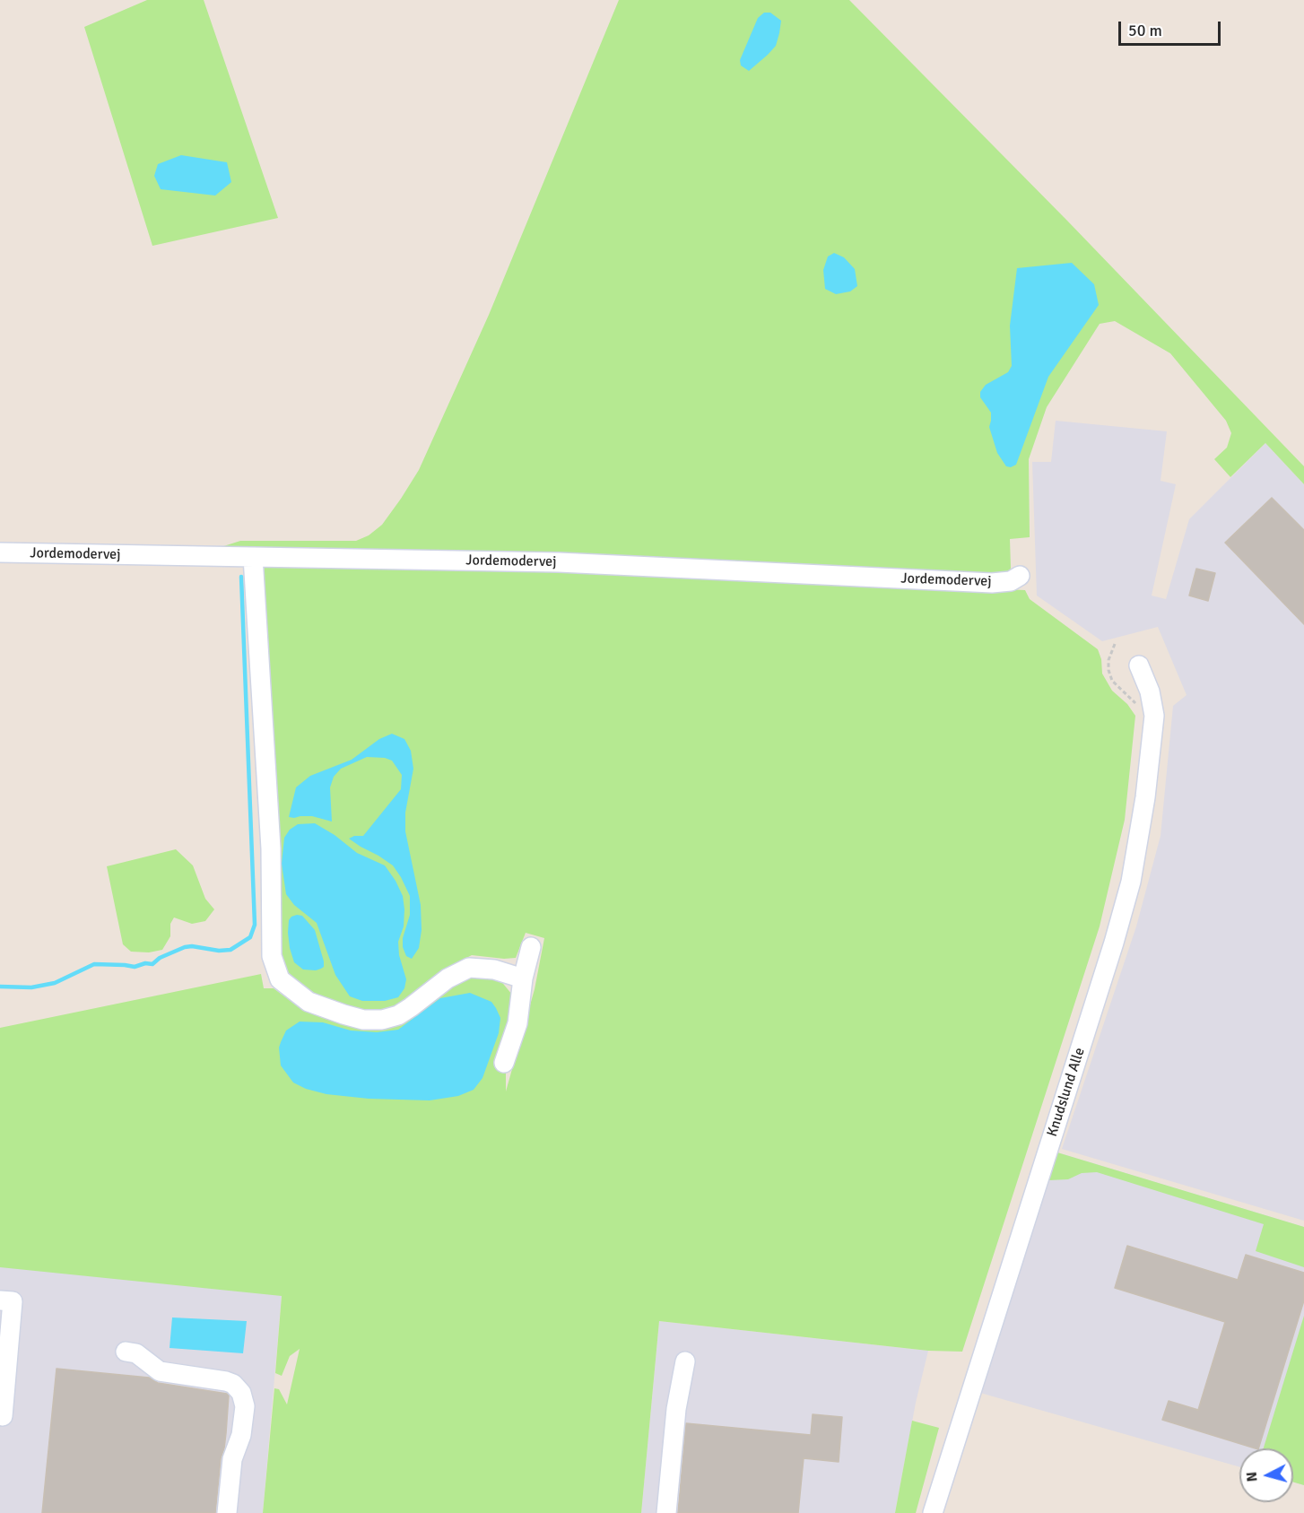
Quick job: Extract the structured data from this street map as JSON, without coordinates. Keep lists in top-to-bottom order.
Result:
{
  "streets": {
    "street": ["Jordemodervej", "Knudslund Alle"]
  },
  "scale_bar": "50 m",
  "north": "left"
}
